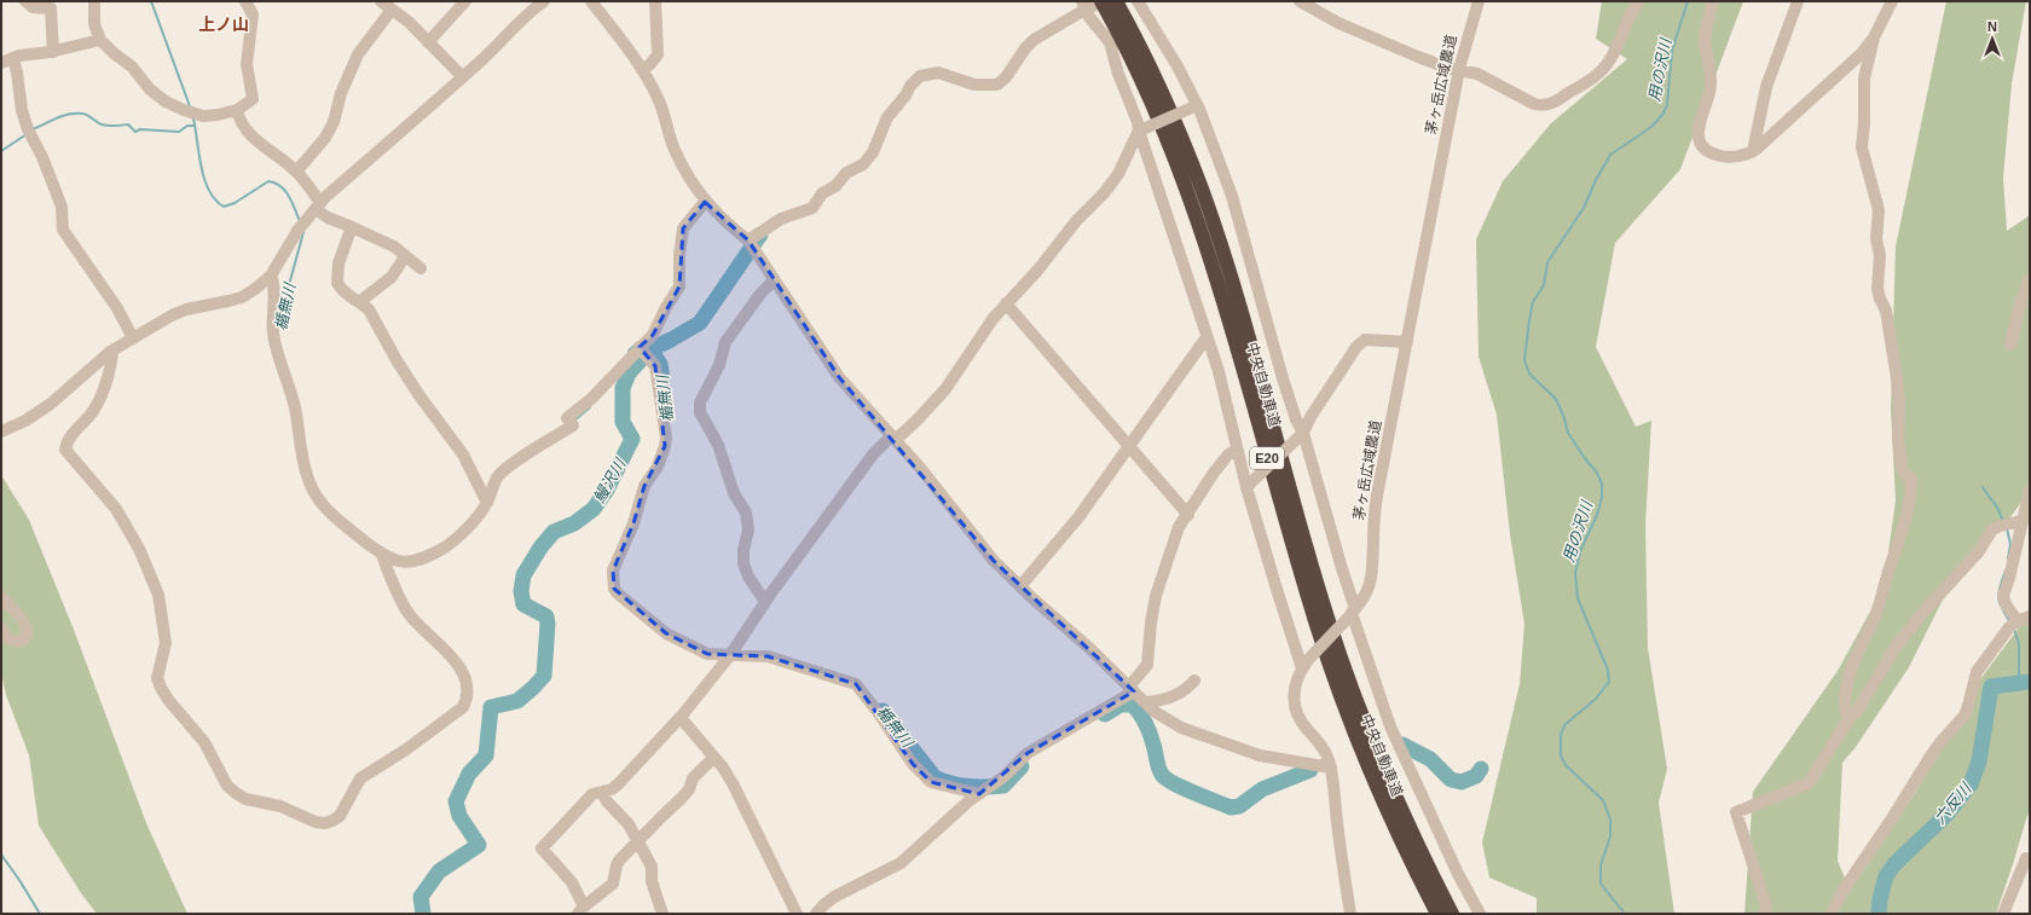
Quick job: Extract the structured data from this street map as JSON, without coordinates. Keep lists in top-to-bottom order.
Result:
{
  "streets": {
    "highway": ["中央自動車道", "E20"],
    "street": ["茅ヶ岳広域農道"]
  },
  "districts": ["上ノ山"],
  "water": [
    "用の沢川",
    "楯無川",
    "鰻沢川",
    "六反川"
  ],
  "north": "top"
}
